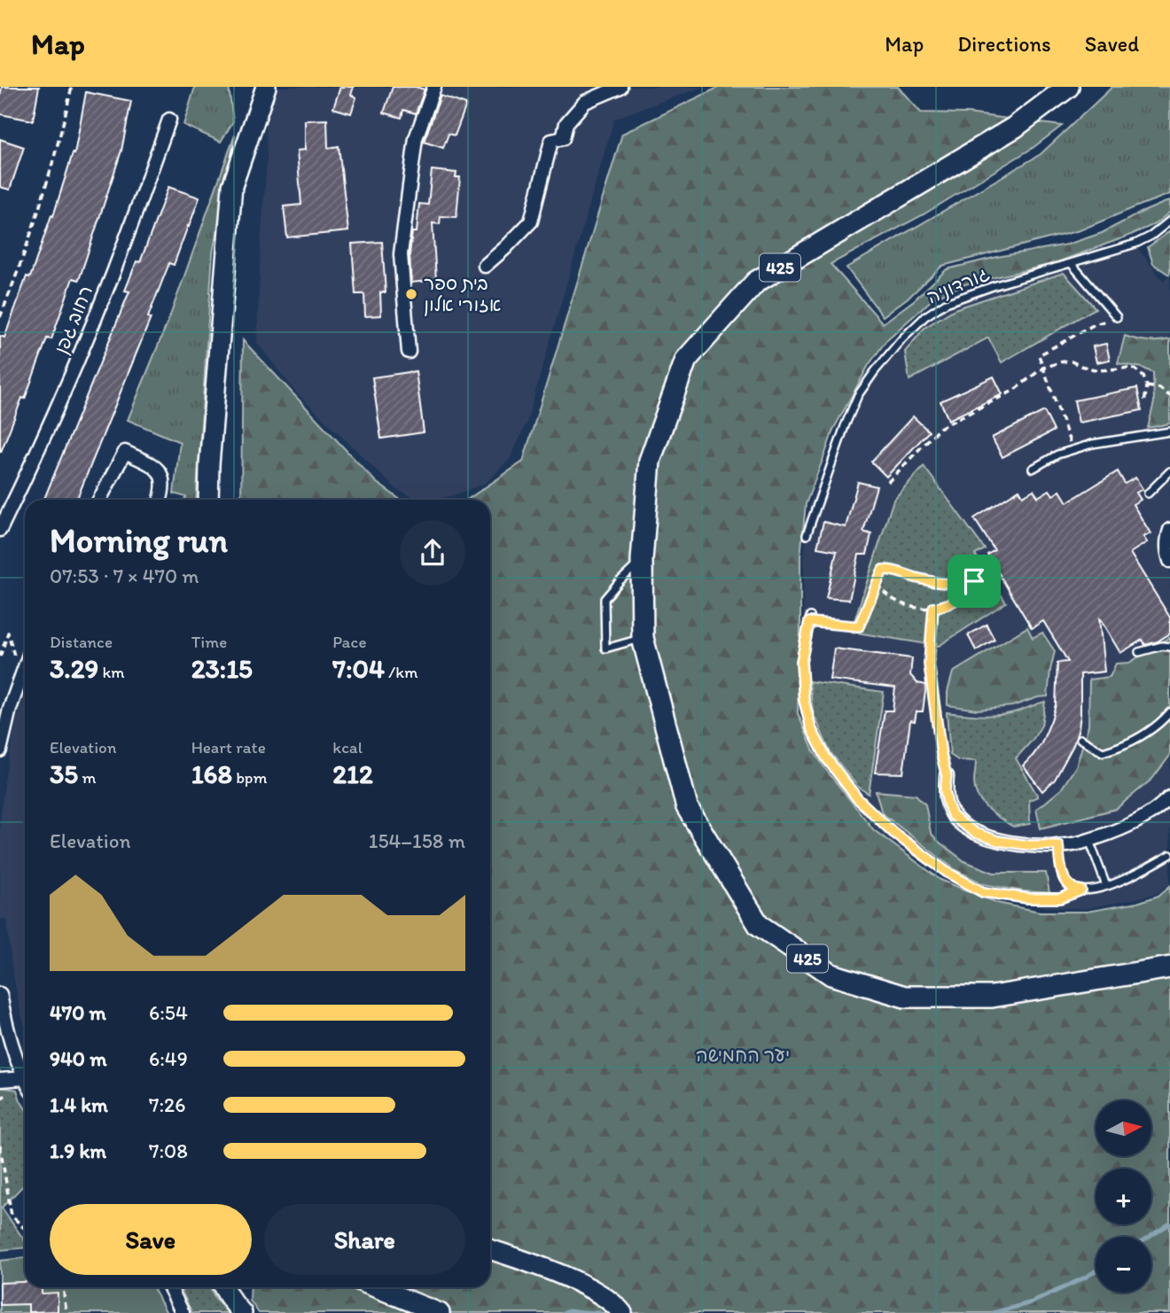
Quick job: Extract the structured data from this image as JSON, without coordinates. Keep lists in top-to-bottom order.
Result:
{
  "streets": {
    "main road": ["425"],
    "street": ["רחוב גפן"],
    "lane": ["גורדוניה"]
  },
  "parks": ["יער החמישה"],
  "places": ["בית ספר אזורי אלון"],
  "north": "right",
  "page": {
    "header": "Map",
    "nav": ["Map", "Directions", "Saved"],
    "heading": ["Morning run", "07:53 · 7 × 470 m"],
    "stats": [
      ["Distance", "3.29 km"],
      ["Time", "23:15"],
      ["Pace", "7:04 /km"],
      ["Elevation", "35 m"],
      ["Heart rate", "168 bpm"],
      ["kcal", "212"]
    ],
    "chart": ["Elevation", "154–158 m"],
    "list": [
      {
        "name": "470 m",
        "note": "6:54"
      },
      {
        "name": "940 m",
        "note": "6:49"
      },
      {
        "name": "1.4 km",
        "note": "7:26"
      },
      {
        "name": "1.9 km",
        "note": "7:08"
      }
    ],
    "map_buttons": ["+", "−"],
    "buttons": ["Save", "Share"]
  }
}
